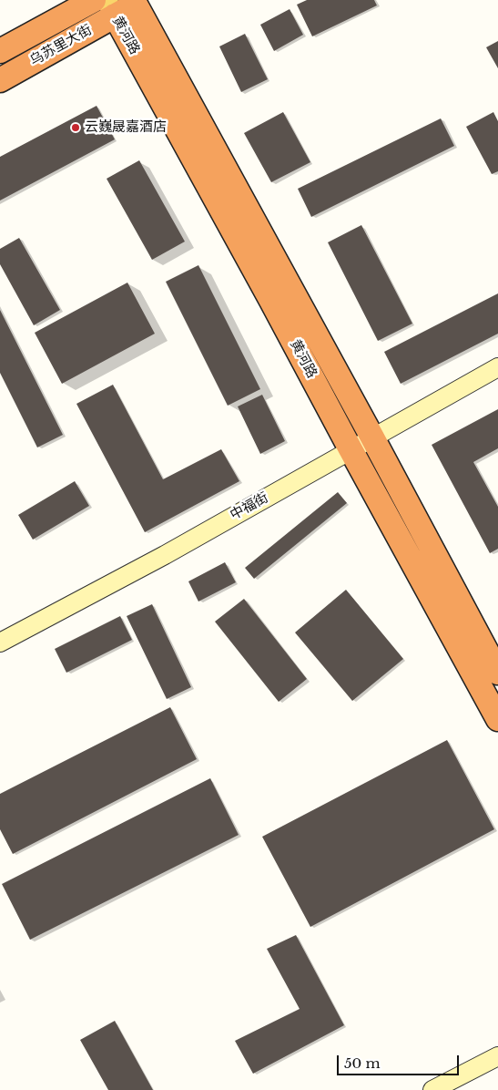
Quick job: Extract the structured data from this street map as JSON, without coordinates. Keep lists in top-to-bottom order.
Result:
{
  "streets": {
    "highway": ["黄河路", "乌苏里大街"],
    "street": ["中福街"]
  },
  "crossings": [
    ["黄河路", "乌苏里大街"],
    ["黄河路", "中福街"]
  ],
  "places": ["云巍晟嘉酒店"],
  "scale_bar": "50 m"
}
